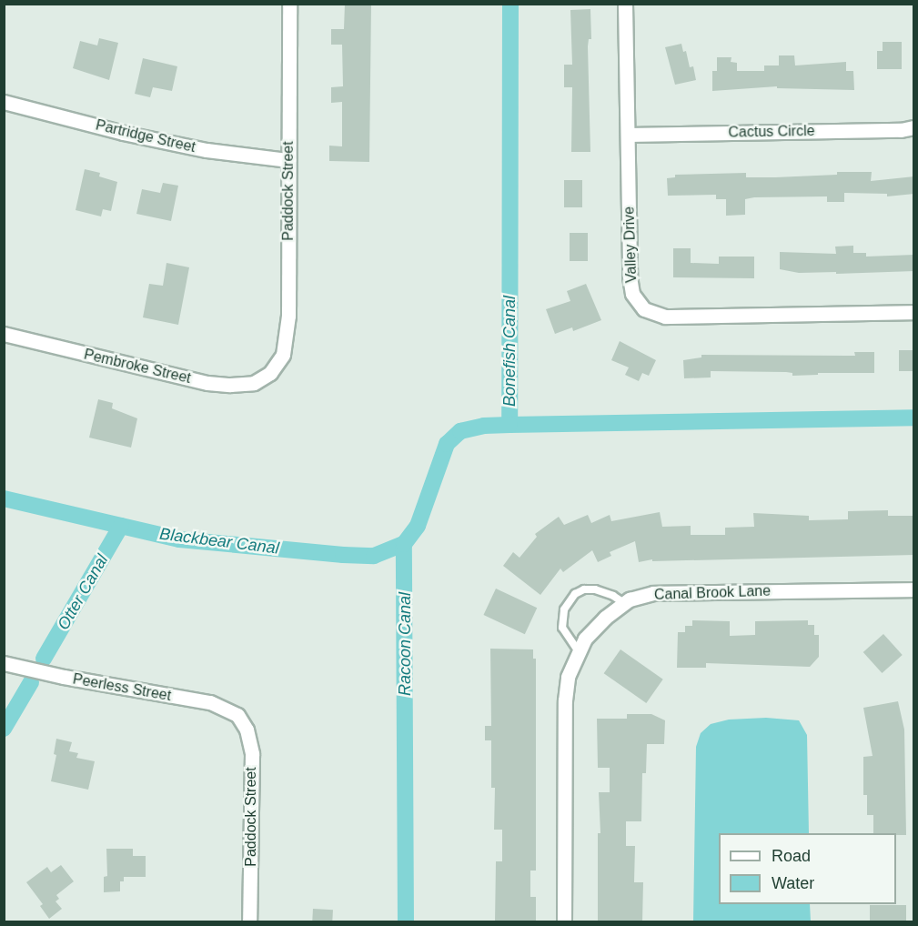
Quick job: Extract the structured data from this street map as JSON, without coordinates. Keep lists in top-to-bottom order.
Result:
{
  "streets": {
    "street": [
      "Cactus Circle",
      "Partridge Street",
      "Paddock Street",
      "Valley Drive",
      "Pembroke Street",
      "Canal Brook Lane",
      "Peerless Street"
    ]
  },
  "crossings": [
    ["Cactus Circle", "Valley Drive"],
    ["Partridge Street", "Paddock Street"],
    ["Paddock Street", "Pembroke Street"],
    ["Paddock Street", "Peerless Street"]
  ],
  "water": [
    "Bonefish Canal",
    "Blackbear Canal",
    "Otter Canal",
    "Racoon Canal"
  ],
  "legend": ["Road", "Water"]
}
